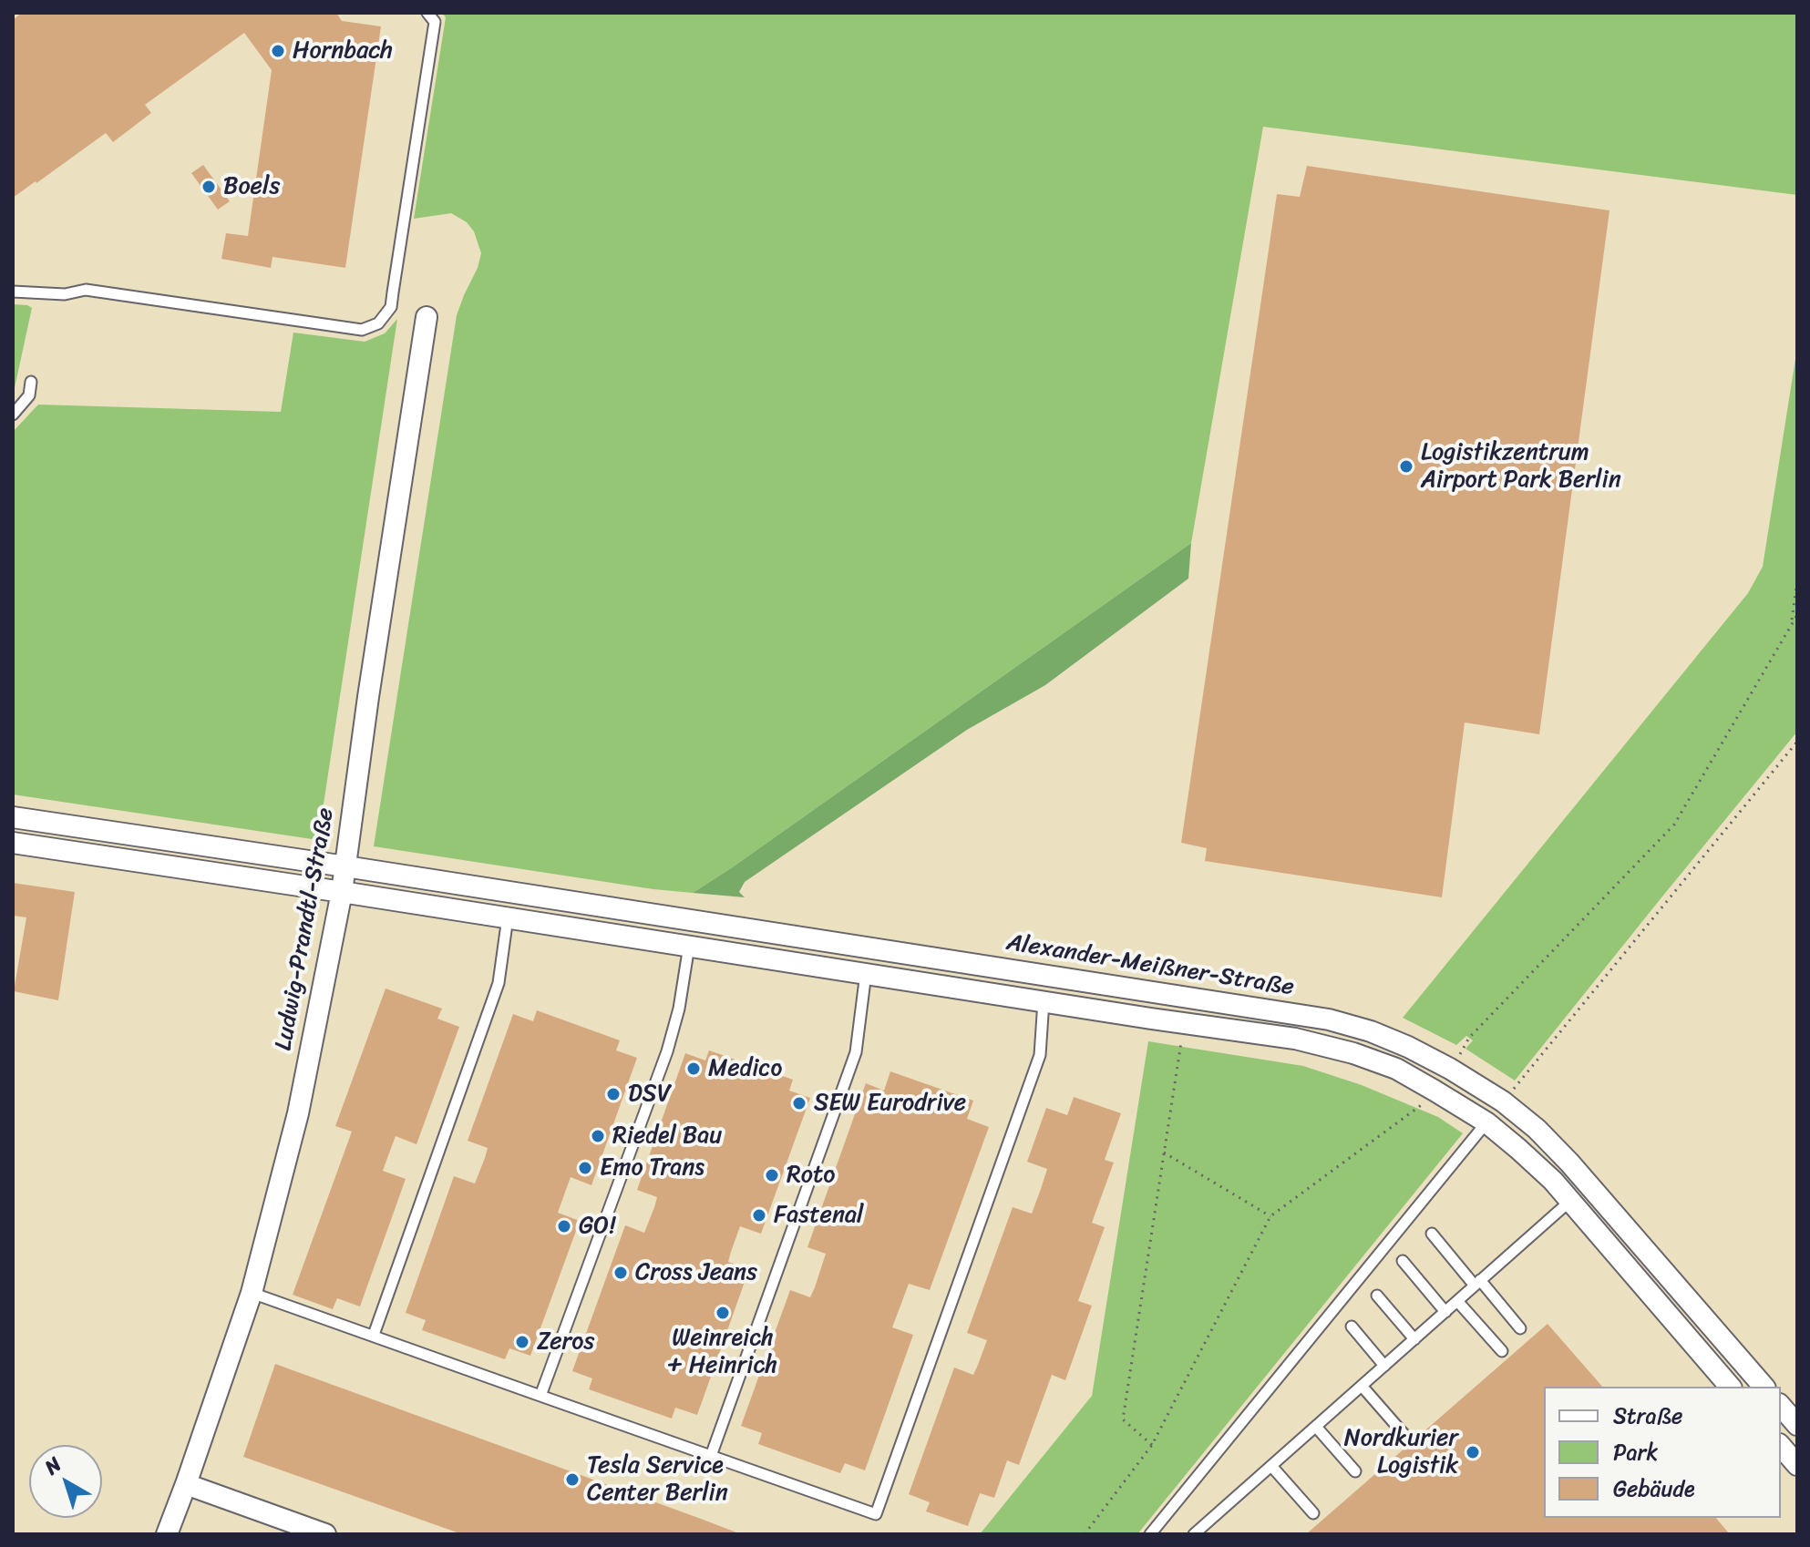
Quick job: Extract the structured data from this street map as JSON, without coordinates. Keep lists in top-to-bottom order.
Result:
{
  "streets": {
    "street": ["Ludwig-Prandtl-Straße", "Alexander-Meißner-Straße"]
  },
  "crossings": [
    ["Ludwig-Prandtl-Straße", "Alexander-Meißner-Straße"]
  ],
  "places": [
    "Hornbach",
    "Boels",
    "Logistikzentrum Airport Park Berlin",
    "Medico",
    "DSV",
    "SEW Eurodrive",
    "Riedel Bau",
    "Emo Trans",
    "Roto",
    "Fastenal",
    "GO!",
    "Cross Jeans",
    "Weinreich + Heinrich",
    "Zeros",
    "Nordkurier Logistik",
    "Tesla Service Center Berlin"
  ],
  "legend": ["Straße", "Park", "Gebäude"],
  "north": "top left"
}
